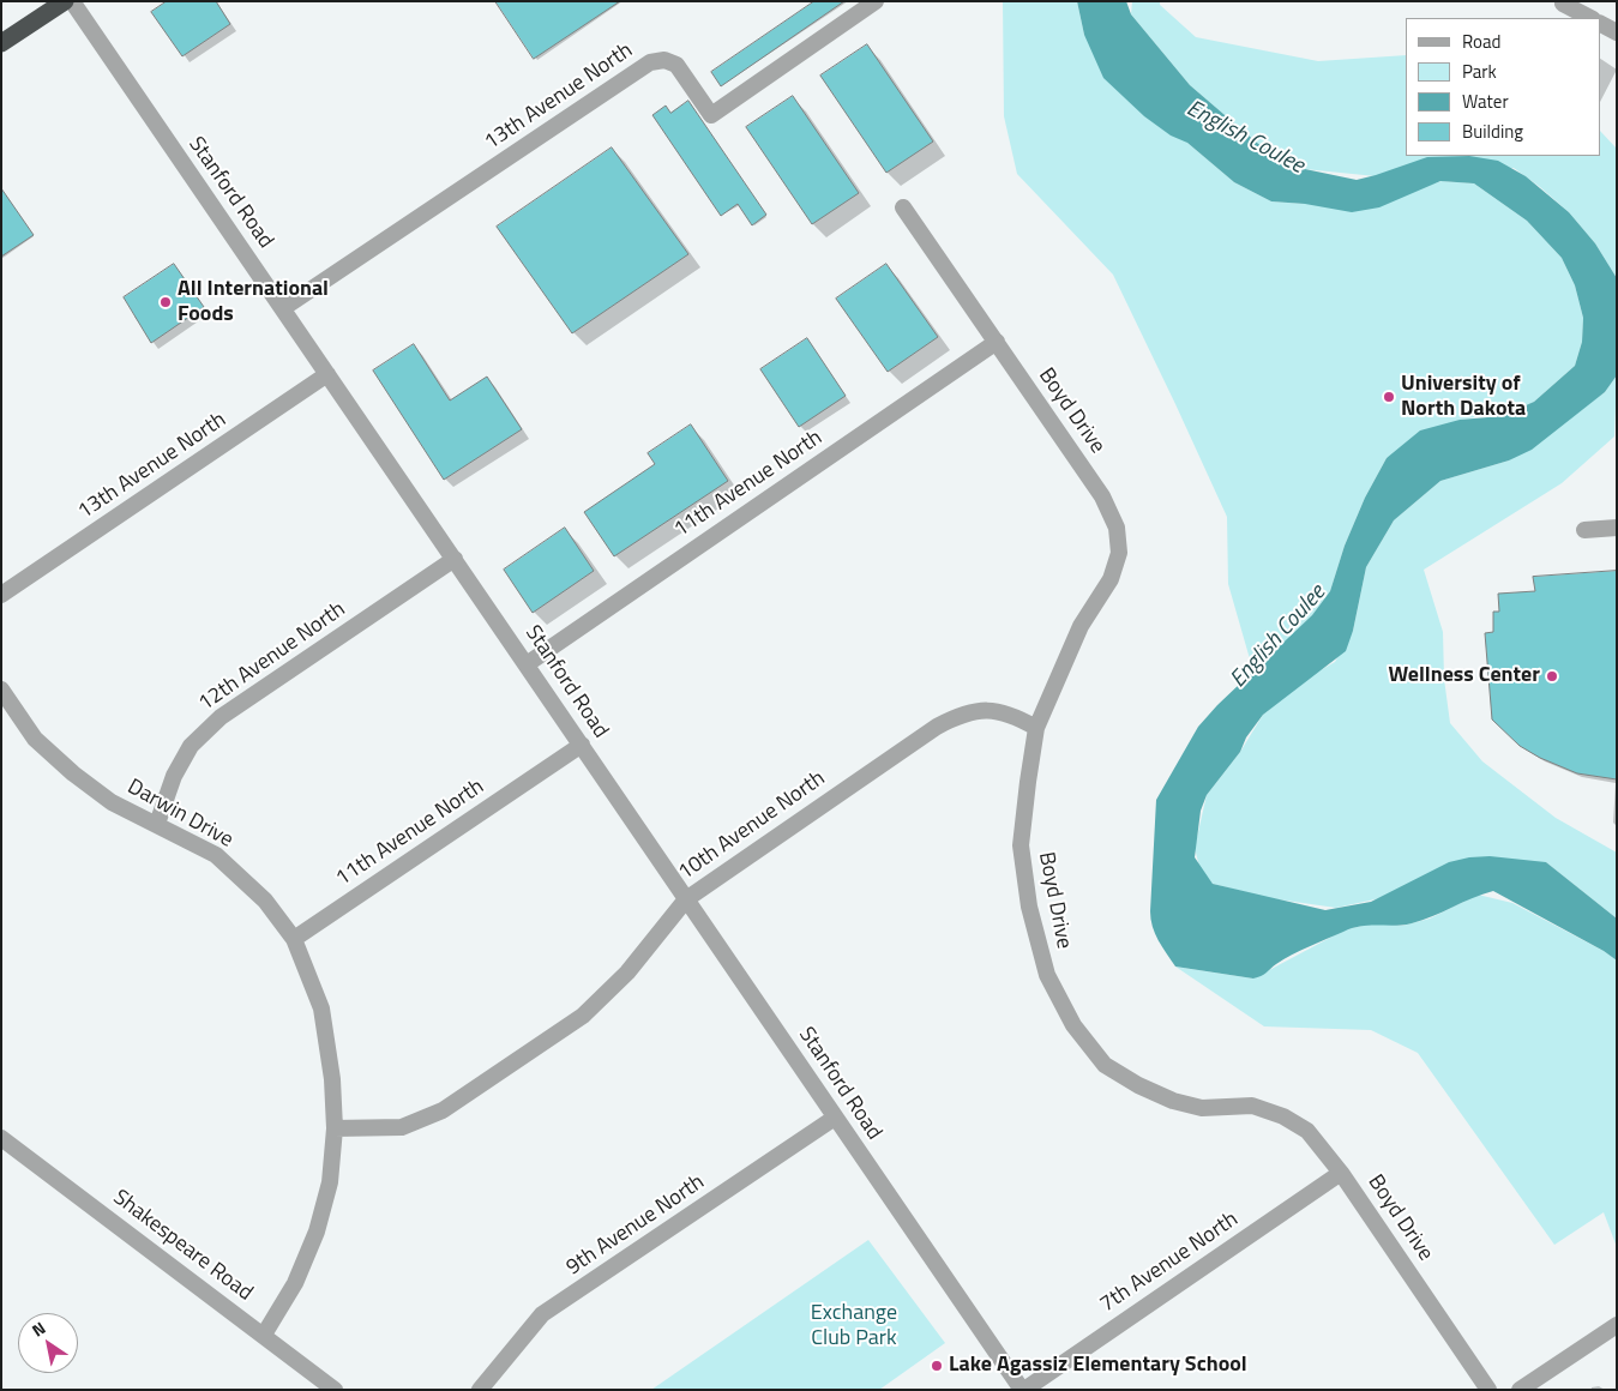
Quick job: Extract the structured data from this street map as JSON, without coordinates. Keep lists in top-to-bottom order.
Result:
{
  "streets": {
    "street": [
      "13th Avenue North",
      "Stanford Road",
      "Boyd Drive",
      "11th Avenue North",
      "12th Avenue North",
      "Darwin Drive",
      "10th Avenue North",
      "9th Avenue North",
      "Shakespeare Road",
      "7th Avenue North"
    ]
  },
  "crossings": [
    ["13th Avenue North", "Stanford Road"],
    ["Stanford Road", "11th Avenue North"],
    ["Stanford Road", "12th Avenue North"],
    ["Stanford Road", "10th Avenue North"],
    ["Stanford Road", "9th Avenue North"],
    ["Stanford Road", "7th Avenue North"],
    ["Boyd Drive", "11th Avenue North"],
    ["Boyd Drive", "10th Avenue North"],
    ["Boyd Drive", "7th Avenue North"],
    ["11th Avenue North", "Darwin Drive"],
    ["12th Avenue North", "Darwin Drive"],
    ["Darwin Drive", "10th Avenue North"],
    ["Darwin Drive", "Shakespeare Road"]
  ],
  "water": ["English Coulee"],
  "parks": ["Exchange Club Park"],
  "places": [
    "All International Foods",
    "University of North Dakota",
    "Wellness Center",
    "Lake Agassiz Elementary School"
  ],
  "legend": [
    "Road",
    "Park",
    "Water",
    "Building"
  ],
  "north": "top left"
}
